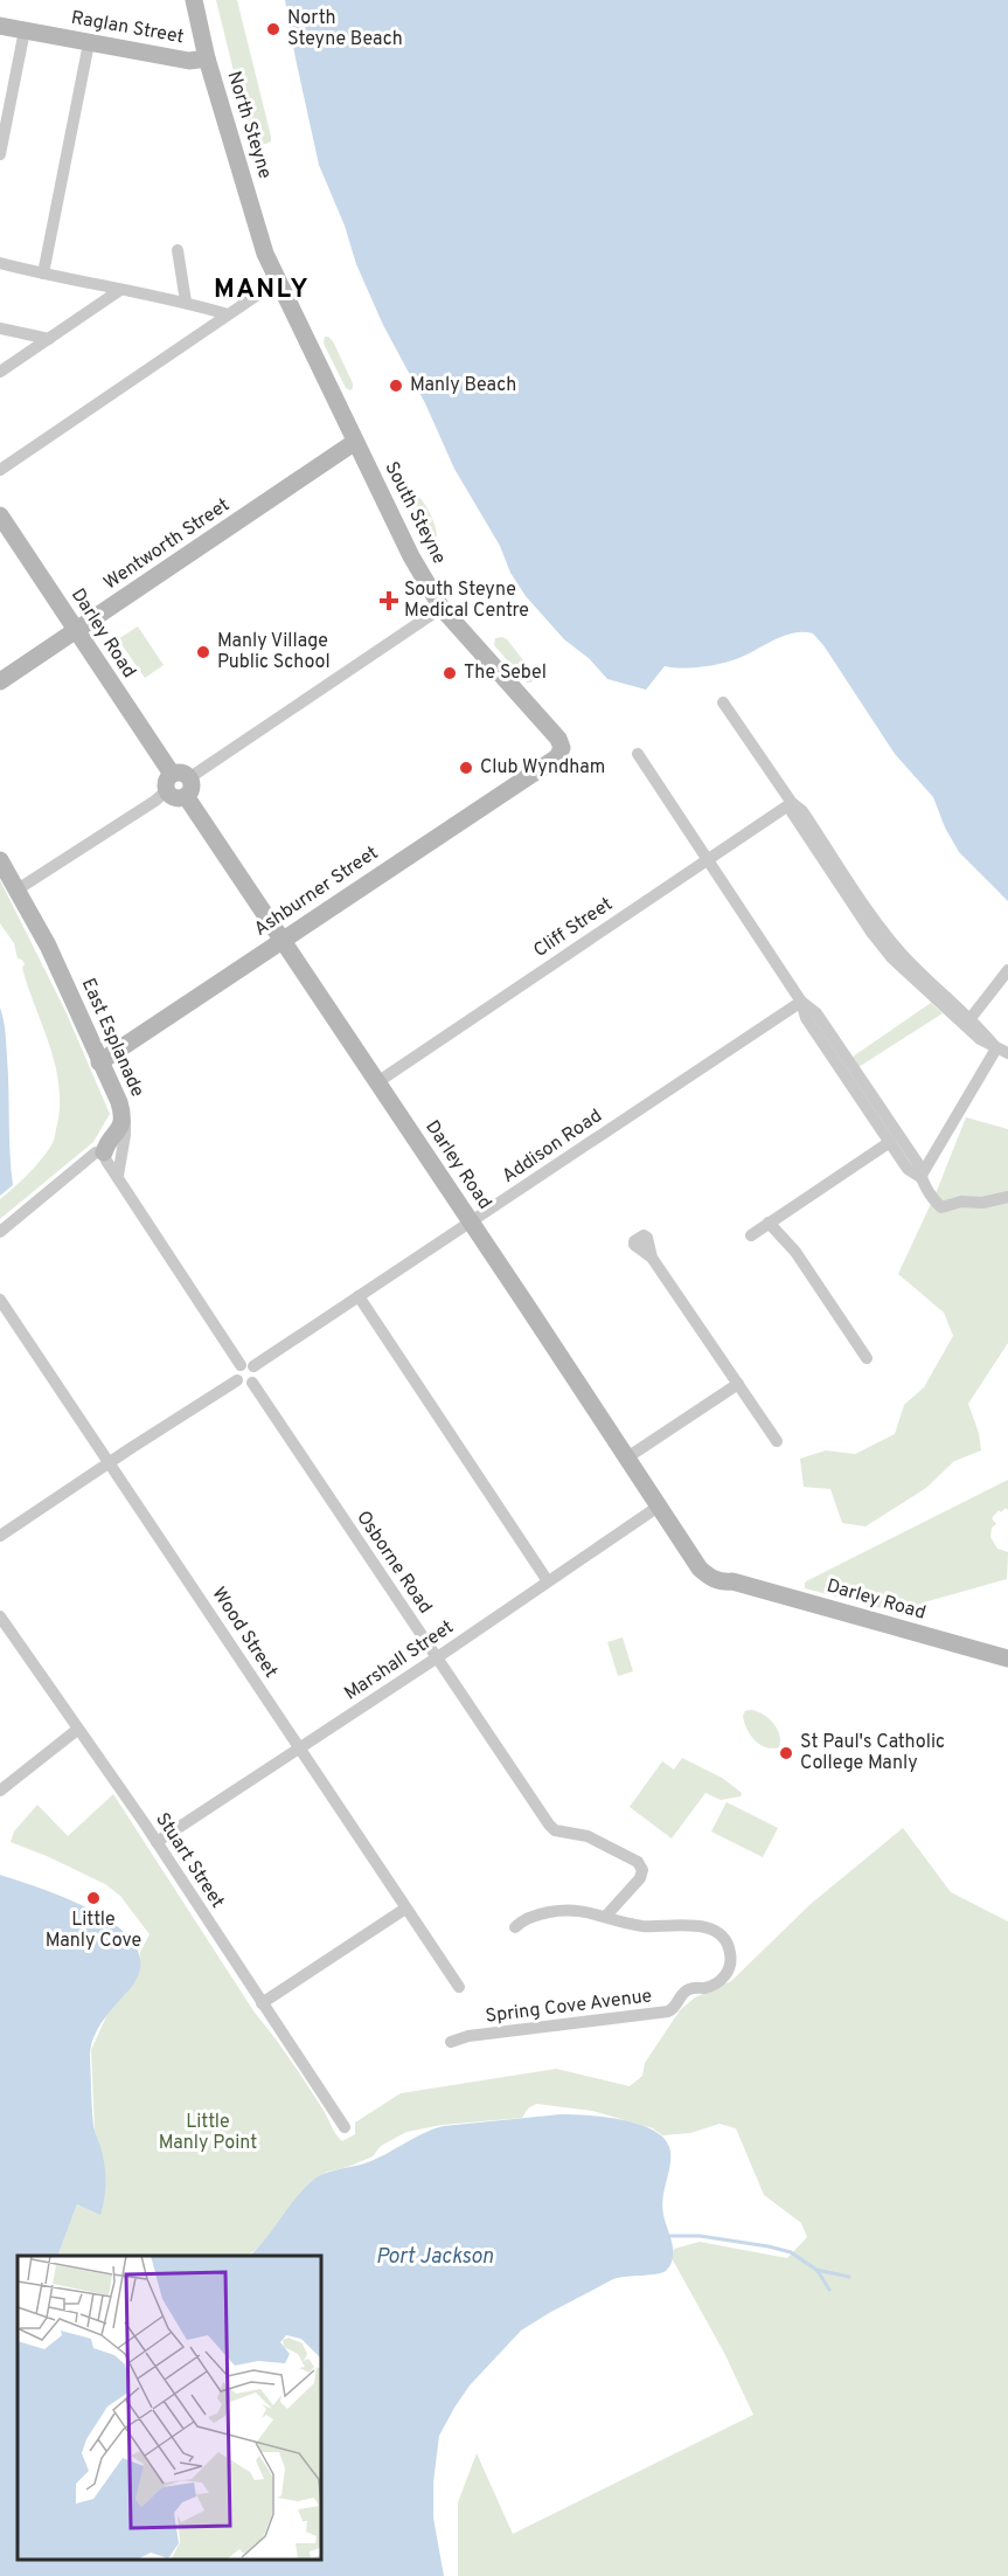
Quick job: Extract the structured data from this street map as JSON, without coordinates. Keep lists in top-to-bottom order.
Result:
{
  "streets": {
    "street": [
      "Raglan Street",
      "North Steyne",
      "South Steyne",
      "Wentworth Street",
      "Darley Road",
      "Ashburner Street",
      "Cliff Street",
      "East Esplanade",
      "Addison Road",
      "Osborne Road",
      "Wood Street",
      "Marshall Street",
      "Stuart Street",
      "Spring Cove Avenue"
    ]
  },
  "crossings": [
    ["Raglan Street", "North Steyne"],
    ["North Steyne", "South Steyne"],
    ["South Steyne", "Wentworth Street"],
    ["South Steyne", "Ashburner Street"],
    ["Wentworth Street", "Darley Road"],
    ["Darley Road", "Ashburner Street"],
    ["Darley Road", "Cliff Street"],
    ["Darley Road", "Addison Road"],
    ["Darley Road", "Marshall Street"],
    ["Ashburner Street", "East Esplanade"],
    ["Addison Road", "Osborne Road"],
    ["Osborne Road", "Marshall Street"],
    ["Osborne Road", "Spring Cove Avenue"],
    ["Wood Street", "Marshall Street"],
    ["Marshall Street", "Stuart Street"]
  ],
  "districts": ["MANLY"],
  "water": ["Port Jackson"],
  "parks": ["Little Manly Point"],
  "places": {
    "other": [
      "North Steyne Beach",
      "Manly Beach",
      "Manly Village Public School",
      "The Sebel",
      "Club Wyndham",
      "St Paul's Catholic College Manly",
      "Little Manly Cove"
    ],
    "health": ["South Steyne Medical Centre"]
  }
}
